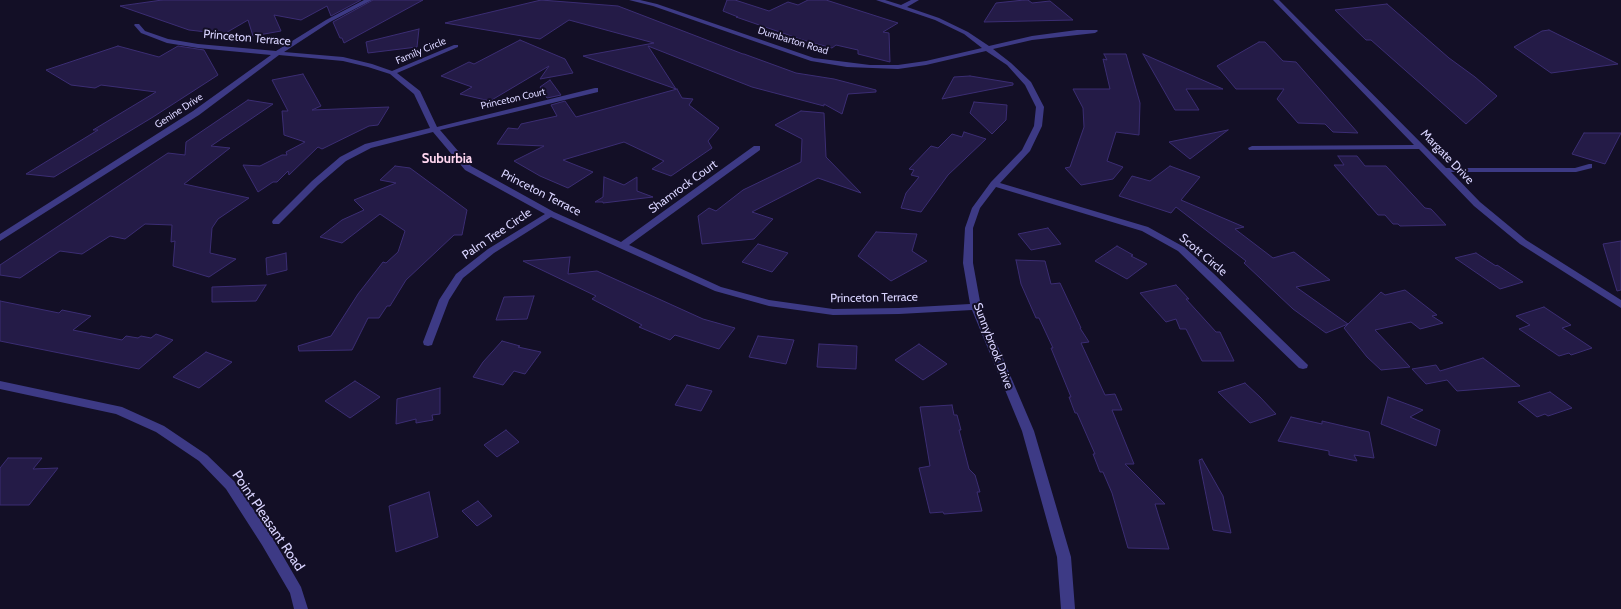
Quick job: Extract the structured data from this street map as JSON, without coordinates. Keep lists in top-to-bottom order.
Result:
{
  "streets": {
    "street": [
      "Princeton Terrace",
      "Dumbarton Road",
      "Family Circle",
      "Princeton Court",
      "Genine Drive",
      "Margate Drive",
      "Shamrock Court",
      "Palm Tree Circle",
      "Scott Circle",
      "Sunnybrook Drive",
      "Point Pleasant Road"
    ]
  },
  "crossings": [
    ["Princeton Terrace", "Family Circle"],
    ["Princeton Terrace", "Princeton Court"],
    ["Princeton Terrace", "Genine Drive"],
    ["Princeton Terrace", "Shamrock Court"],
    ["Princeton Terrace", "Palm Tree Circle"],
    ["Princeton Terrace", "Sunnybrook Drive"],
    ["Dumbarton Road", "Sunnybrook Drive"],
    ["Scott Circle", "Sunnybrook Drive"]
  ],
  "districts": ["Suburbia"]
}
